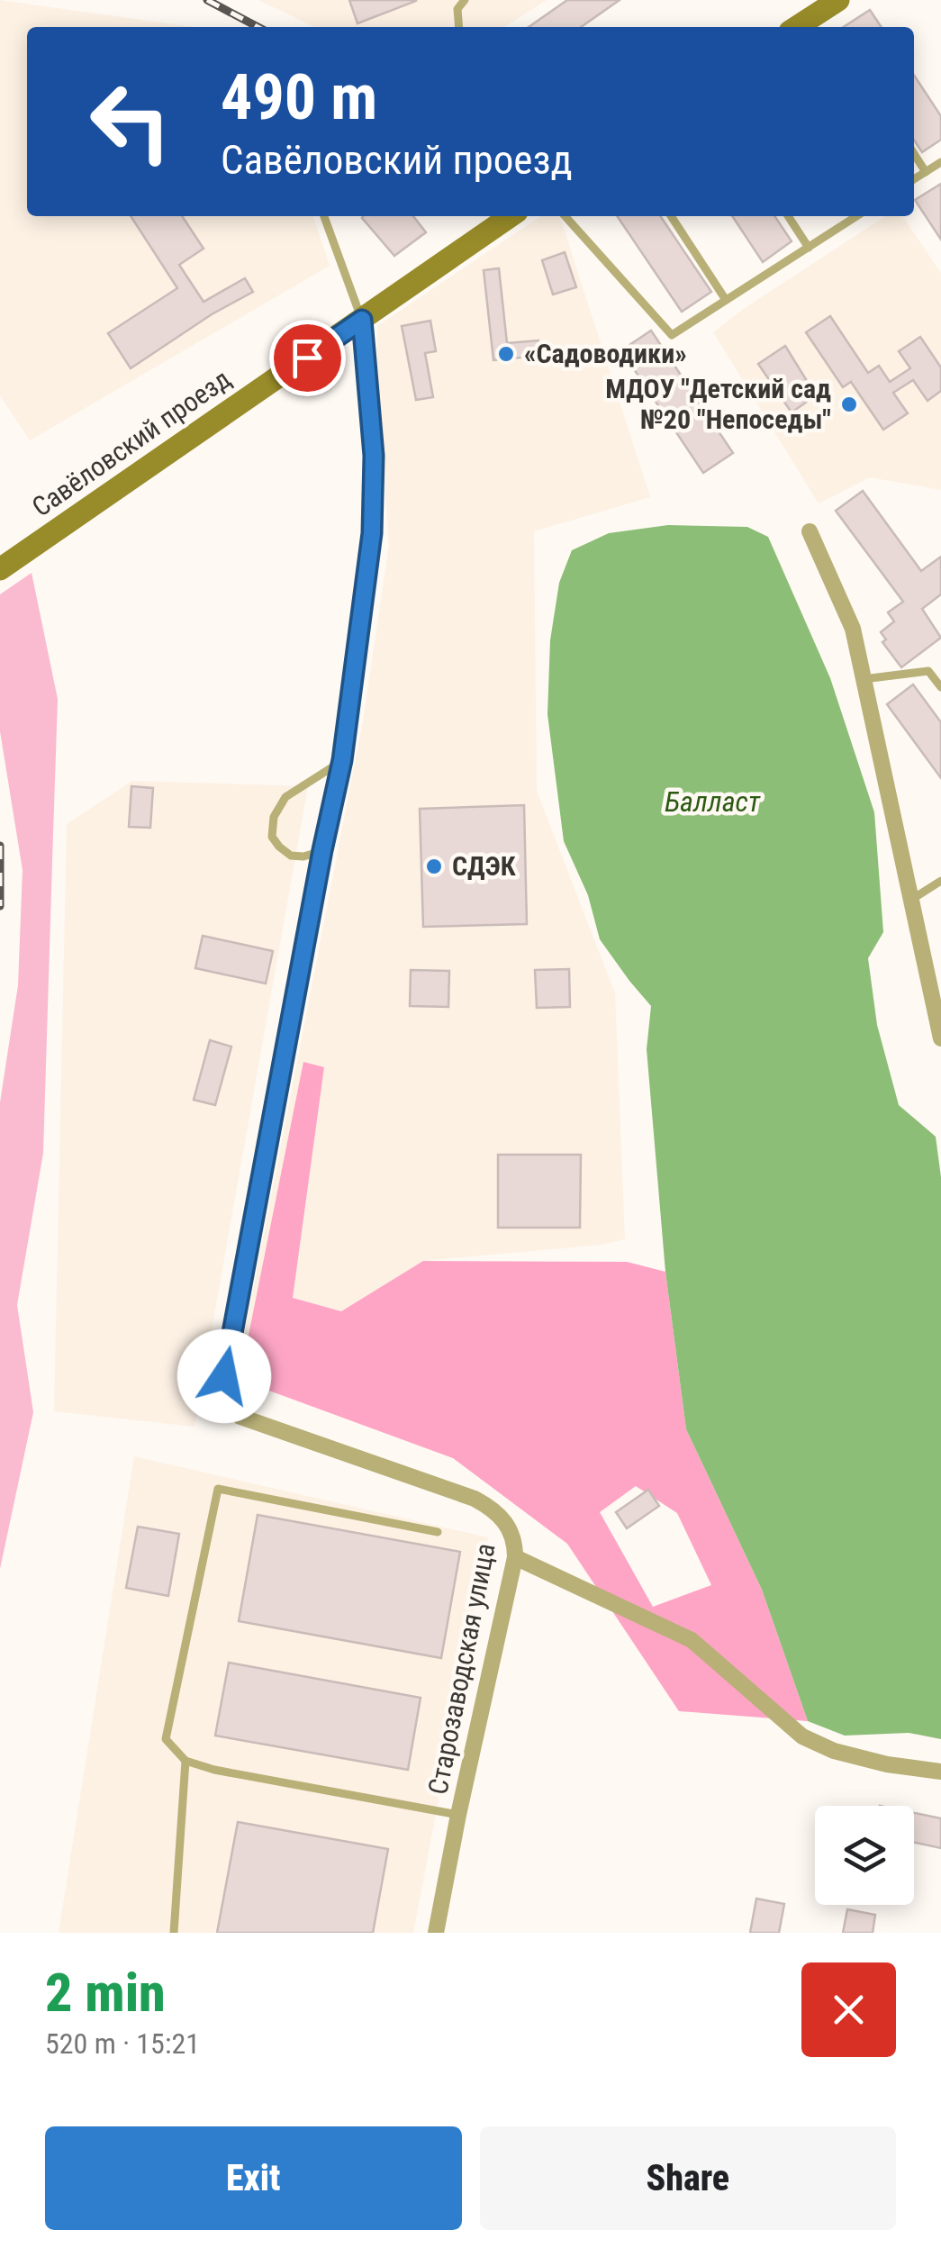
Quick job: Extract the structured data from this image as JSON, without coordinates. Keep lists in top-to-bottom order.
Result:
{
  "streets": {
    "main road": ["Савёловский проезд"],
    "street": ["Старозаводская улица"]
  },
  "crossings": [
    ["Савёловский проезд", "Старозаводская улица"]
  ],
  "water": ["Балласт"],
  "places": ["«Садоводики»", "МДОУ \"Детский сад №20 \"Непоседы\"", "СДЭК"],
  "page": {
    "turn": ["490 m", "Савёловский проезд"],
    "heading": ["2 min", "520 m · 15:21"],
    "buttons": ["Exit", "Share"]
  }
}
